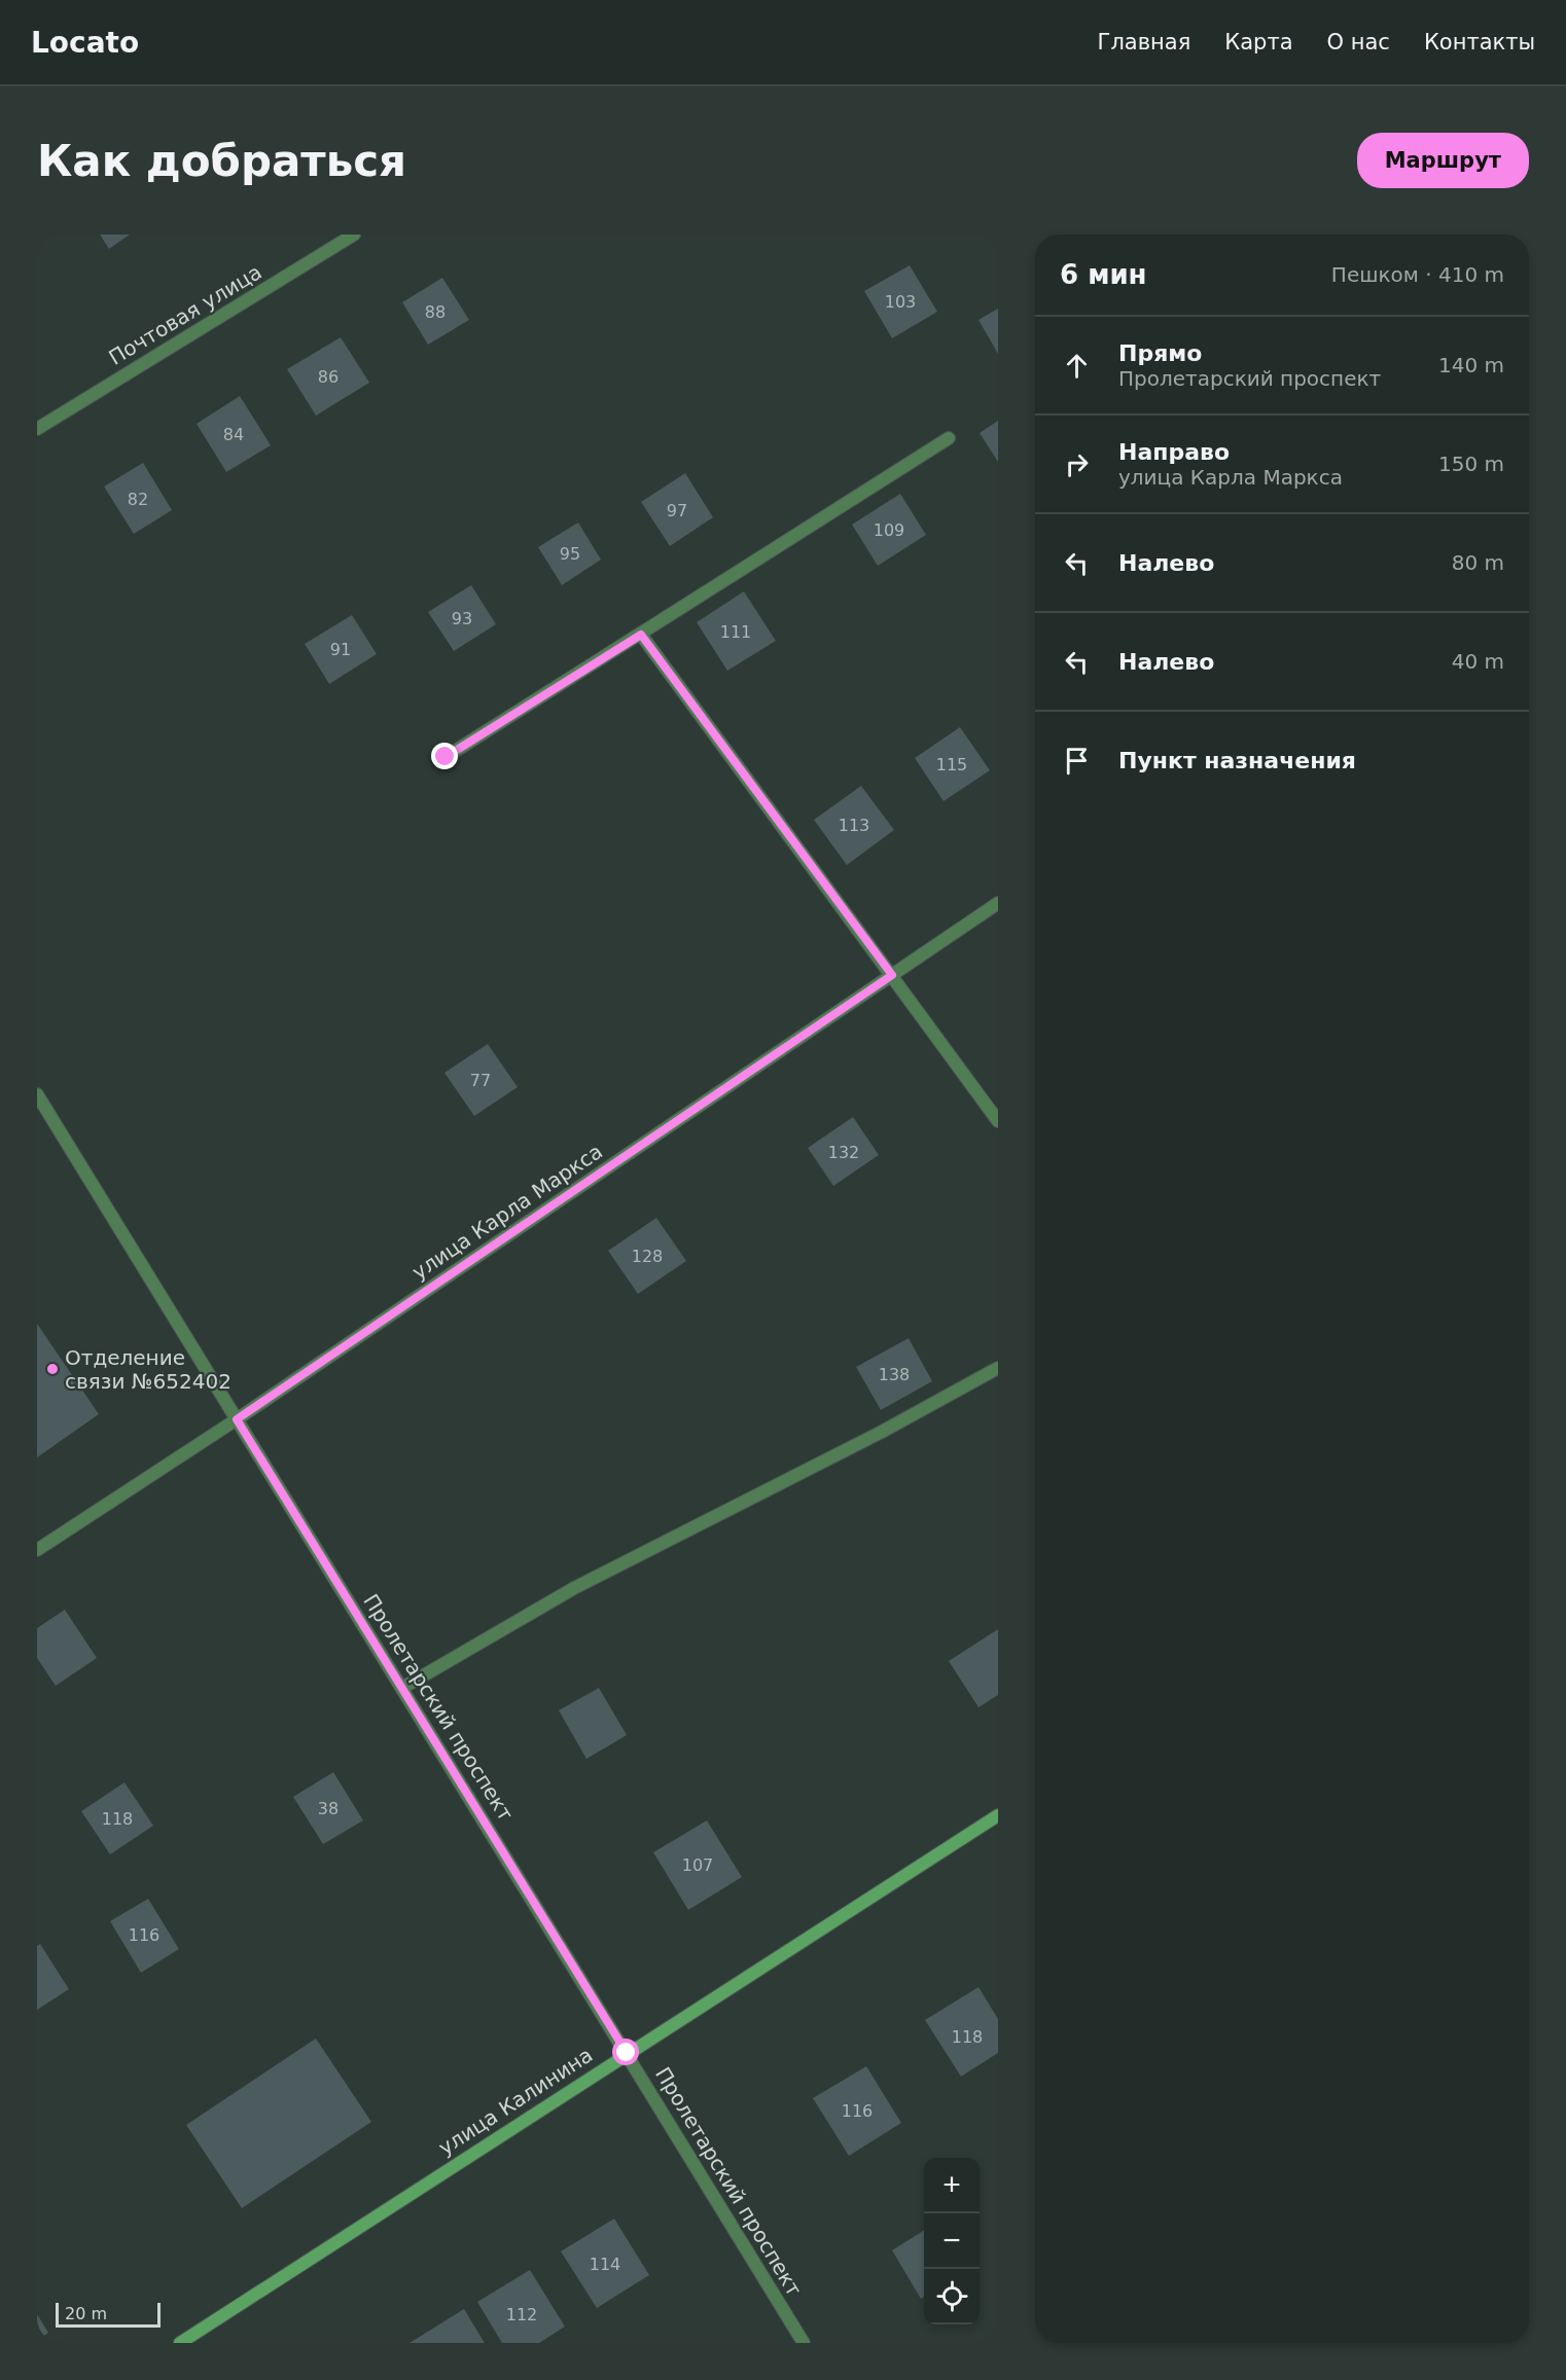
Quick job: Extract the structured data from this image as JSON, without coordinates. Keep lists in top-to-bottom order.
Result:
{
  "streets": {
    "main road": ["улица Калинина"],
    "street": ["Почтовая улица", "улица Карла Маркса", "Пролетарский проспект"]
  },
  "crossings": [
    ["улица Карла Маркса", "Пролетарский проспект"],
    ["Пролетарский проспект", "улица Калинина"]
  ],
  "places": ["Отделение связи №652402"],
  "house_numbers": [
    "103",
    "88",
    "86",
    "84",
    "82",
    "97",
    "109",
    "95",
    "93",
    "111",
    "91",
    "115",
    "113",
    "77",
    "132",
    "128",
    "138",
    "38",
    "118",
    "107",
    "116",
    "118",
    "116",
    "114",
    "112"
  ],
  "scale_bar": "20 m",
  "page": {
    "header": "Locato",
    "nav": [
      "Главная",
      "Карта",
      "О нас",
      "Контакты"
    ],
    "buttons": "Маршрут",
    "title": "Как добраться",
    "heading": ["6 мин", "Пешком · 410 m"],
    "list": [
      ["Прямо", "Пролетарский проспект", "140 m"],
      ["Направо", "улица Карла Маркса", "150 m"],
      ["Налево", "80 m"],
      ["Налево", "40 m"],
      "Пункт назначения"
    ],
    "map_buttons": ["+", "−"],
    "scale": "20 m"
  }
}
